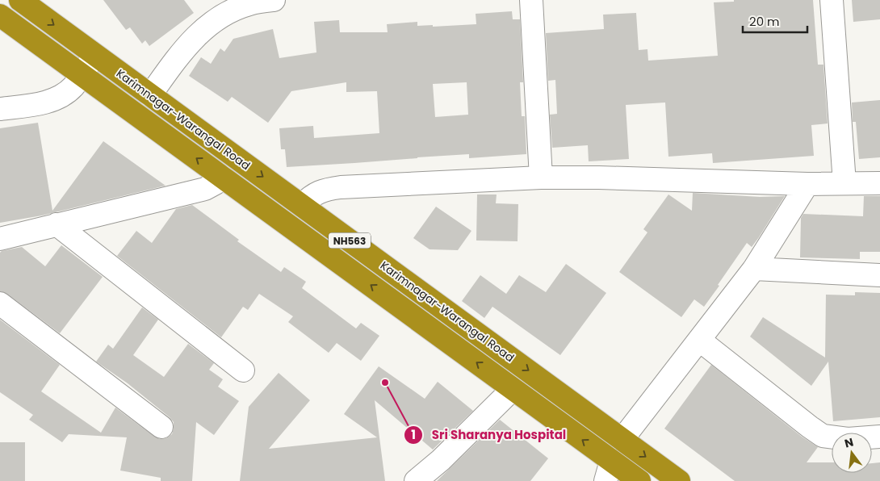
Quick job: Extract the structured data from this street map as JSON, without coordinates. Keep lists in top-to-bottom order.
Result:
{
  "streets": {
    "highway": ["Karimnagar-Warangal Road", "NH563"]
  },
  "places": ["Sri Sharanya Hospital"],
  "scale_bar": "20 m",
  "north": "top"
}
